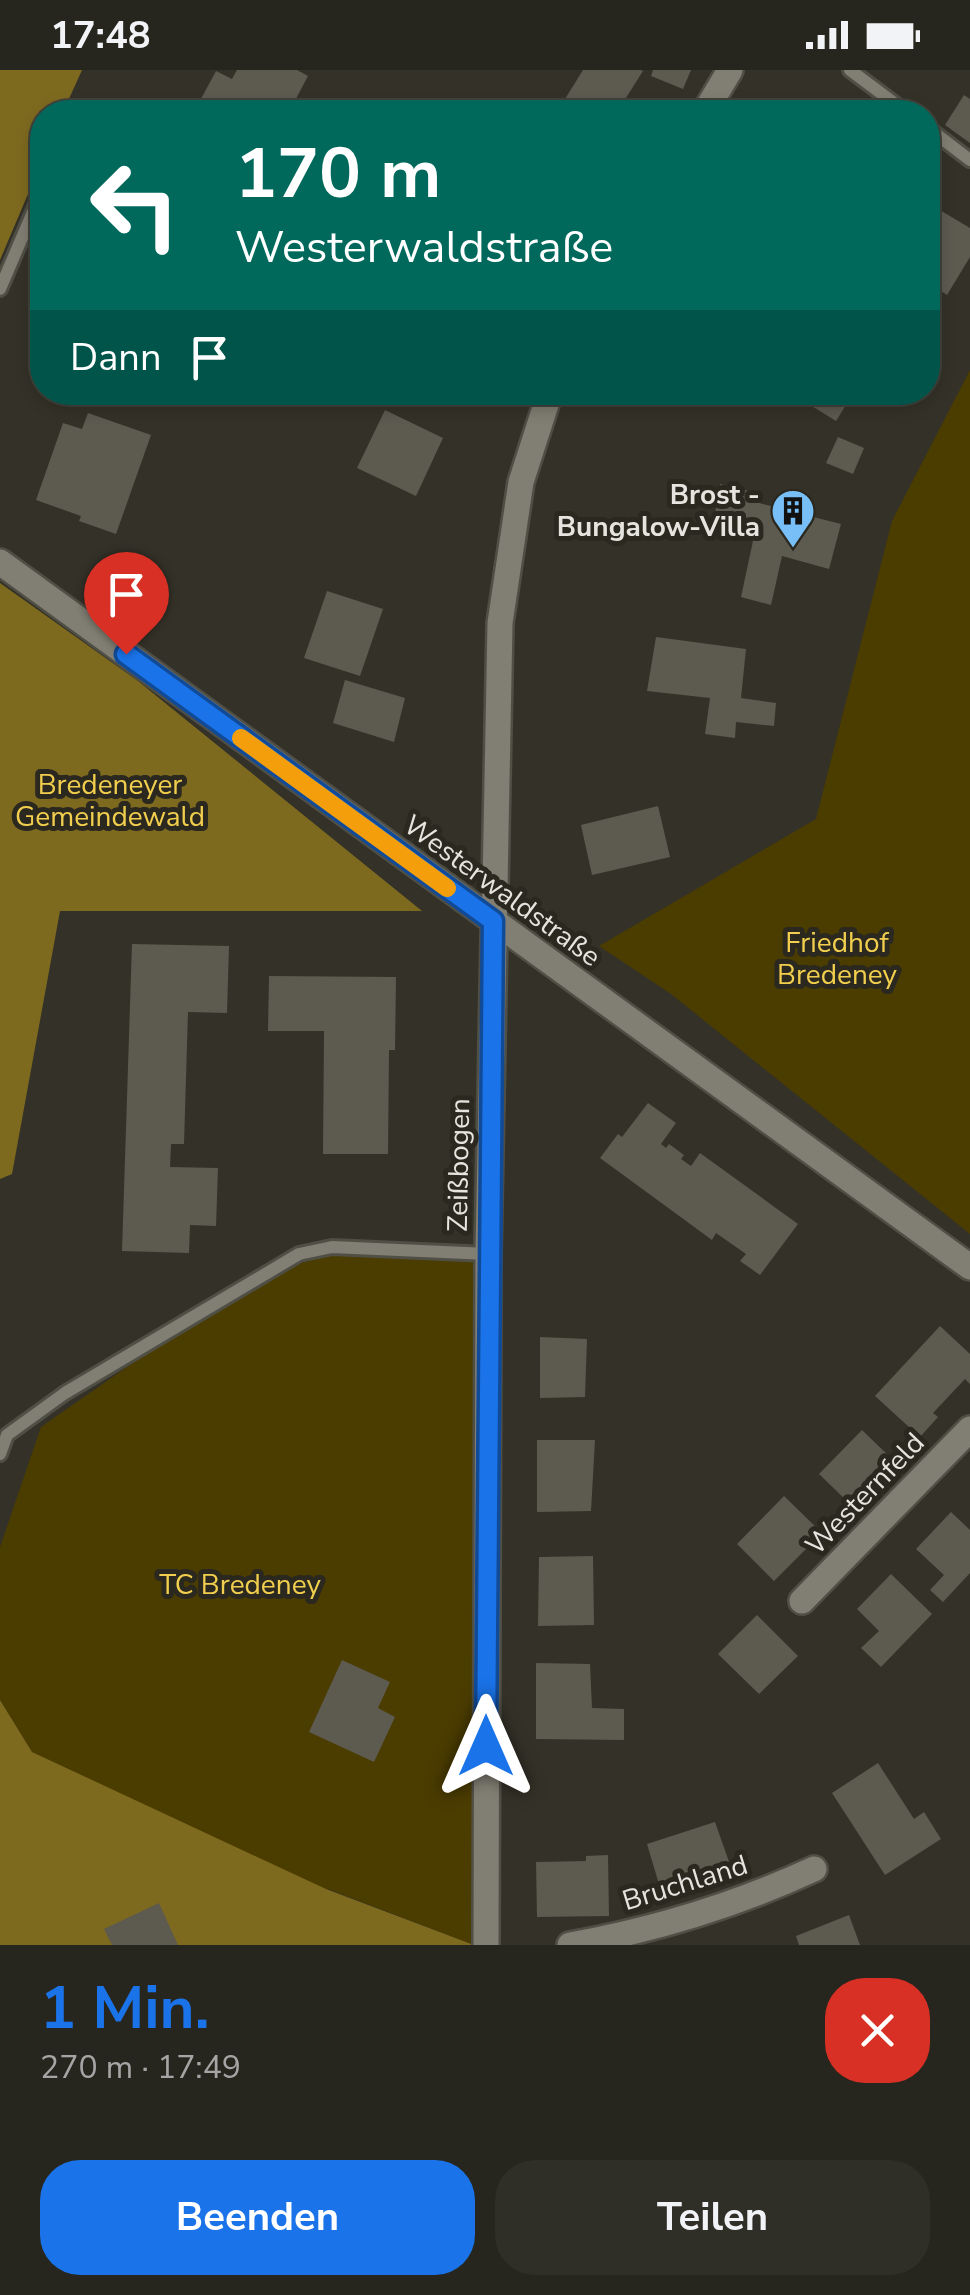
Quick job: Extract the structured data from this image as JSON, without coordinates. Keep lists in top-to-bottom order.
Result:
{
  "streets": {
    "street": [
      "Westerwaldstraße",
      "Zeißbogen",
      "Westernfeld",
      "Bruchland"
    ]
  },
  "crossings": [
    ["Westerwaldstraße", "Zeißbogen"]
  ],
  "parks": ["Bredeneyer Gemeindewald", "Friedhof Bredeney", "TC Bredeney"],
  "places": {
    "building": ["Brost - Bungalow-Villa"]
  },
  "page": {
    "status": "17:48",
    "turn": ["170 m", "Westerwaldstraße"],
    "then": "Dann",
    "heading": ["1 Min.", "270 m · 17:49"],
    "buttons": ["Beenden", "Teilen"]
  }
}
